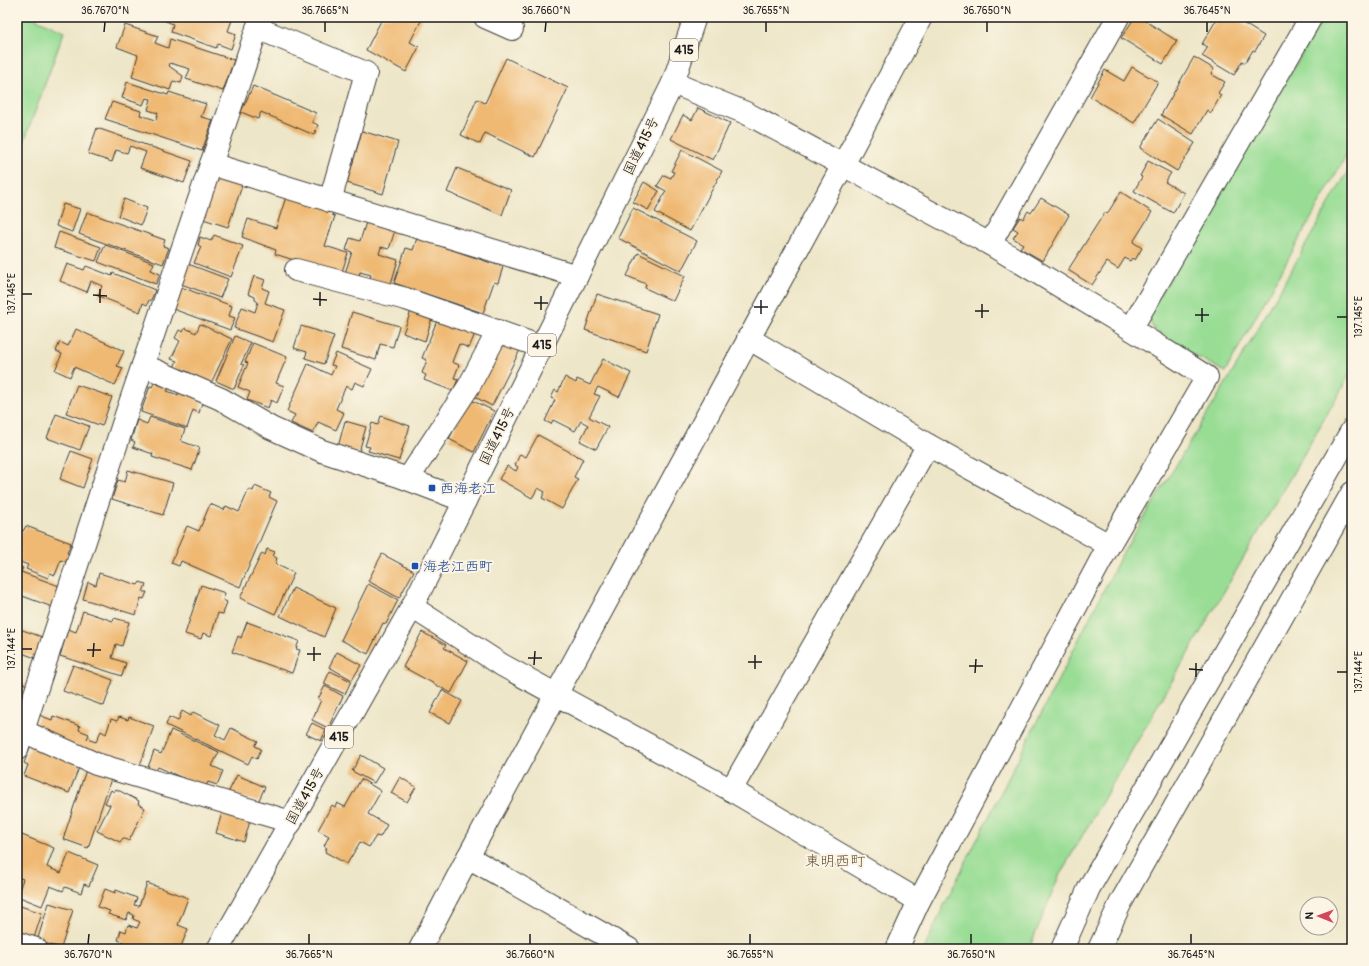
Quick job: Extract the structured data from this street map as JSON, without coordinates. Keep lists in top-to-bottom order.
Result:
{
  "streets": {
    "main road": ["415", "国道415号"]
  },
  "districts": ["東明西町"],
  "places": {
    "transit": ["西海老江", "海老江西町"]
  },
  "north": "left",
  "coordinates": [
    "36.7670°N",
    "36.7665°N",
    "36.7660°N",
    "36.7655°N",
    "36.7650°N",
    "36.7645°N",
    "137.145°E",
    "137.144°E"
  ]
}
